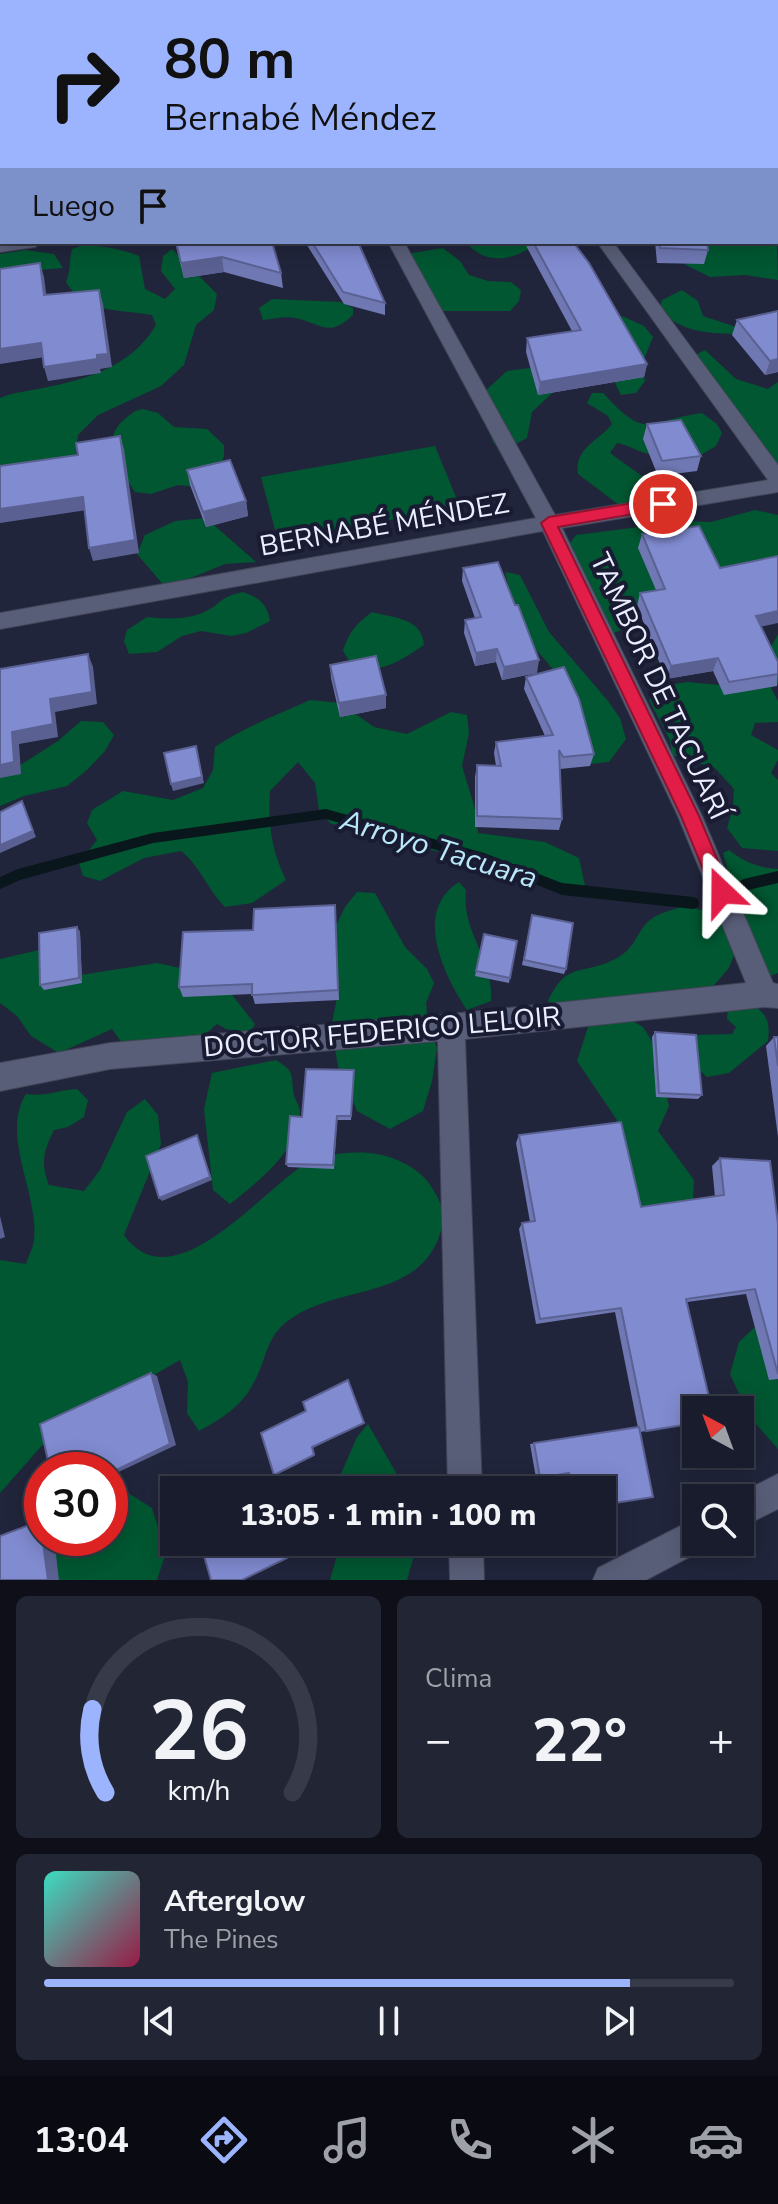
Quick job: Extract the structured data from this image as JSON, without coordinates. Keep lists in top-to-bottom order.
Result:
{
  "streets": {
    "street": ["BERNABÉ MÉNDEZ", "TAMBOR DE TACUARÍ", "DOCTOR FEDERICO LELOIR"]
  },
  "crossings": [
    ["BERNABÉ MÉNDEZ", "TAMBOR DE TACUARÍ"],
    ["TAMBOR DE TACUARÍ", "DOCTOR FEDERICO LELOIR"]
  ],
  "water": ["Arroyo Tacuara"],
  "north": "top left",
  "page": {
    "turn": ["80 m", "Bernabé Méndez"],
    "then": "Luego",
    "limit": "30",
    "trip": "13:05 · 1 min · 100 m",
    "tile": "Clima",
    "heat": ["−", "22°", "+"],
    "song": ["Afterglow", "The Pines"],
    "tabs": "13:04",
    "gauge": ["26", "km/h"]
  }
}
